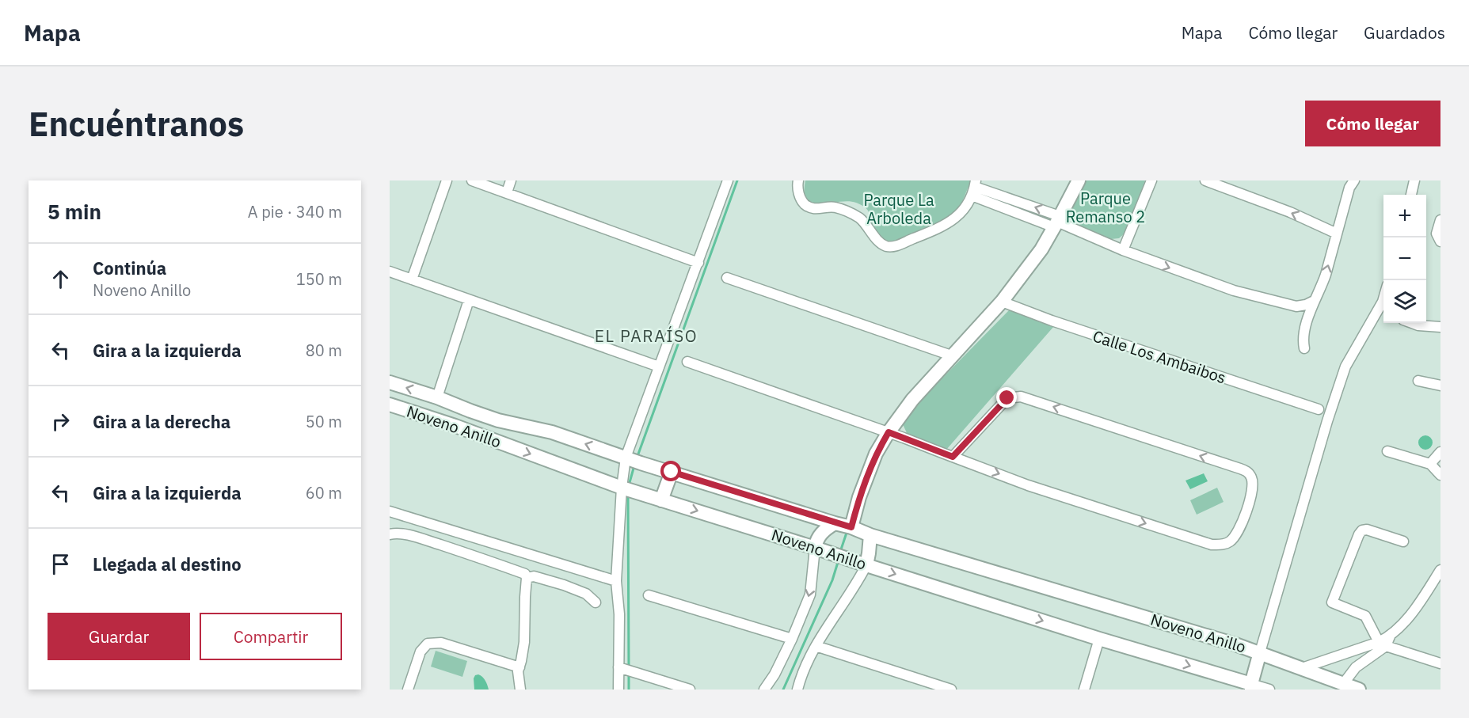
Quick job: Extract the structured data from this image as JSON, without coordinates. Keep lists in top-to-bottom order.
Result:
{
  "streets": {
    "street": ["Calle Los Ambaibos", "Noveno Anillo"]
  },
  "districts": ["EL PARAÍSO"],
  "parks": ["Parque Remanso 2", "Parque La Arboleda"],
  "page": {
    "header": "Mapa",
    "nav": ["Mapa", "Cómo llegar", "Guardados"],
    "buttons": [
      "Cómo llegar",
      ["Guardar", "Compartir"]
    ],
    "title": "Encuéntranos",
    "heading": ["5 min", "A pie · 340 m"],
    "map_buttons": ["+", "−"],
    "list": [
      ["Continúa", "Noveno Anillo", "150 m"],
      ["Gira a la izquierda", "80 m"],
      ["Gira a la derecha", "50 m"],
      ["Gira a la izquierda", "60 m"],
      "Llegada al destino"
    ]
  }
}
